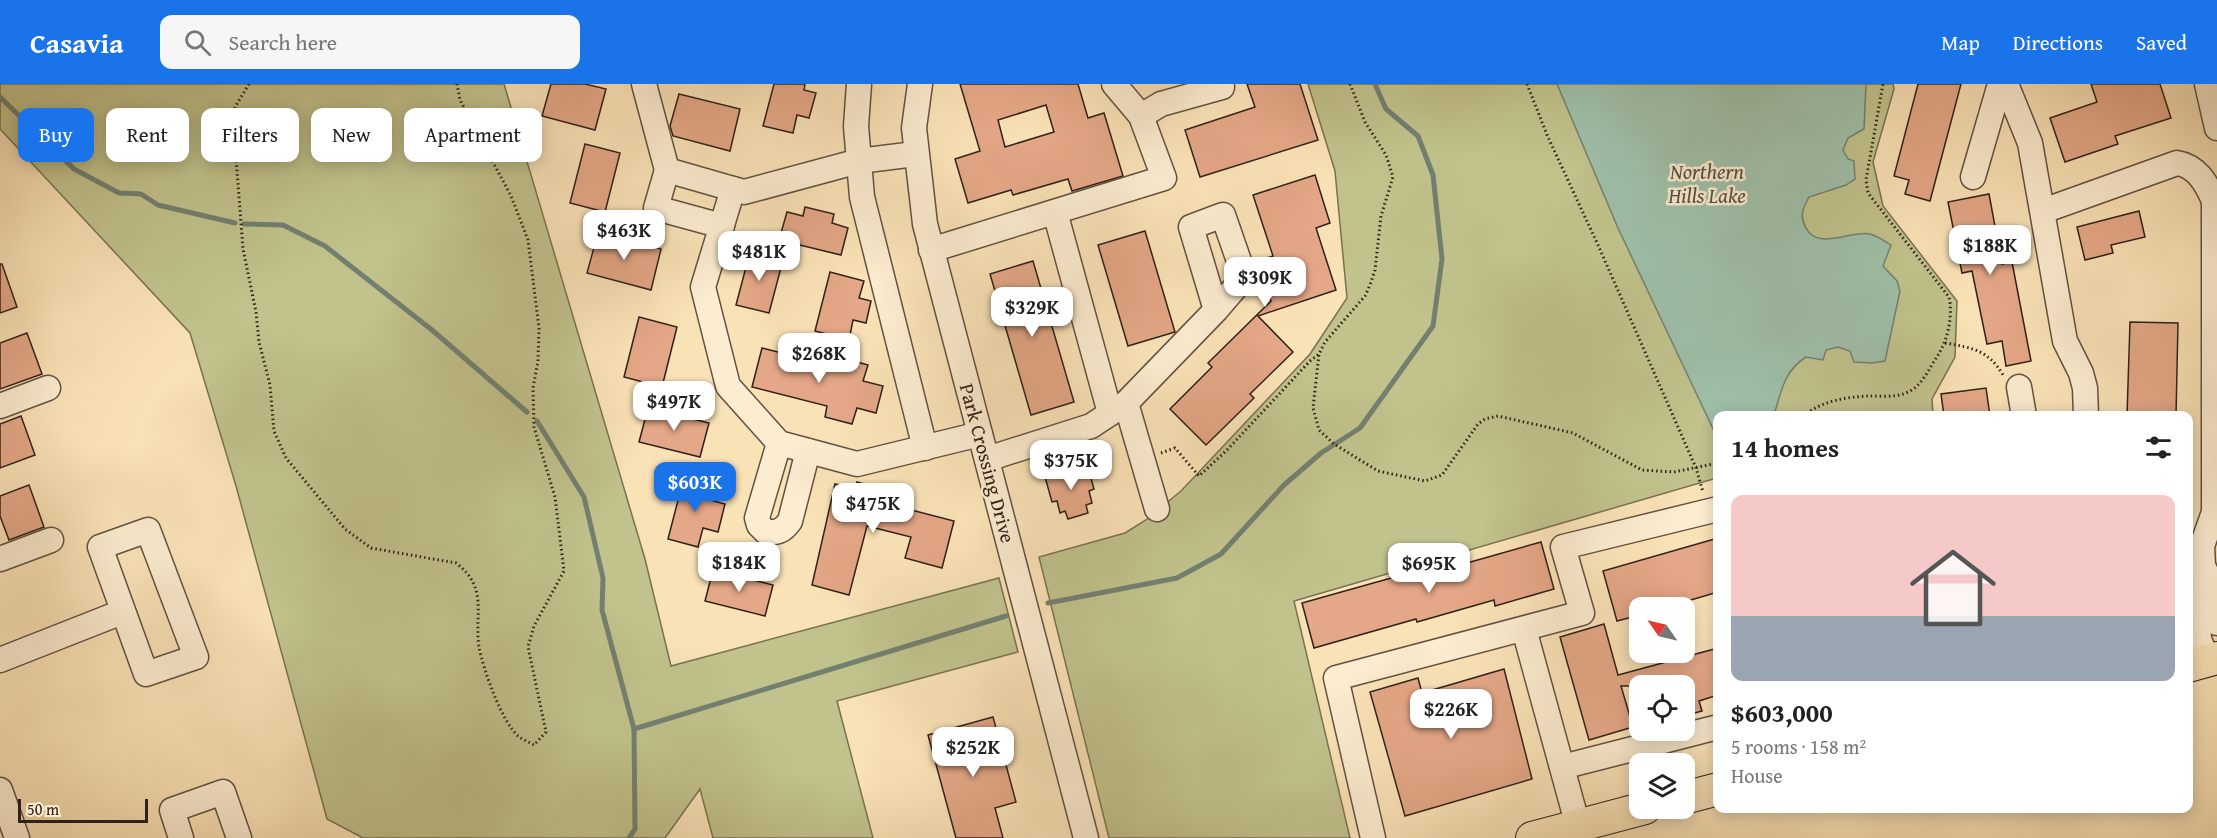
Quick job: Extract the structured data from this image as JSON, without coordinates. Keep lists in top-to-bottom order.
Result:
{
  "streets": {
    "street": ["Park Crossing Drive"]
  },
  "water": ["Northern Hills Lake"],
  "scale_bar": "50 m",
  "north": "top left",
  "page": {
    "header": "Casavia",
    "search": "Search here",
    "nav": ["Map", "Directions", "Saved"],
    "chip": [
      "Buy",
      "Rent",
      "Filters",
      "New",
      "Apartment"
    ],
    "price": [
      "$463K",
      "$188K",
      "$481K",
      "$309K",
      "$329K",
      "$268K",
      "$497K",
      "$375K",
      "$603K",
      "$475K",
      "$184K",
      "$695K",
      "$226K",
      "$252K"
    ],
    "heading": "14 homes",
    "list": [
      {
        "name": "$603,000",
        "note": "5 rooms · 158 m² · House"
      }
    ],
    "scale": "50 m"
  }
}
